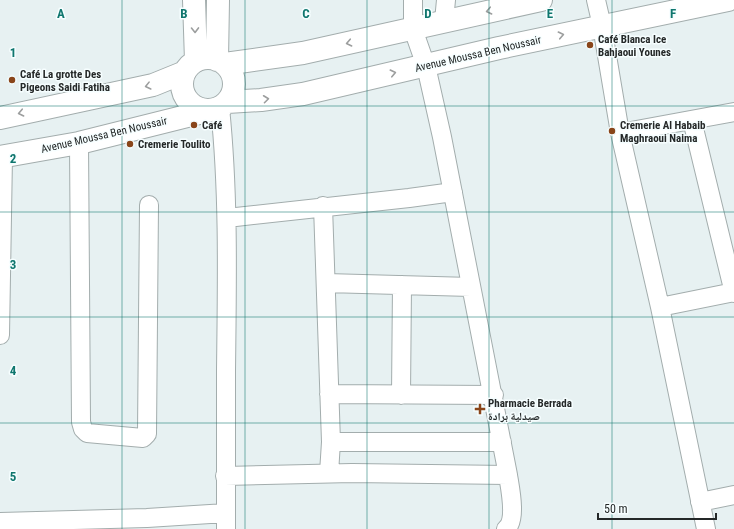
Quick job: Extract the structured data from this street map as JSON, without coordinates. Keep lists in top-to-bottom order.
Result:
{
  "streets": {
    "street": ["Avenue Moussa Ben Noussair"]
  },
  "places": {
    "other": [
      "Café Blanca Ice Bahjaoui Younes",
      "Café La grotte Des Pigeons Saidi Fatiha",
      "Café",
      "Cremerie Al Habaib Maghraoui Naima",
      "Cremerie Toulito"
    ],
    "health": ["Pharmacie Berrada صيدلية برادة"]
  },
  "scale_bar": "50 m",
  "grid": {
    "columns": [
      "A",
      "B",
      "C",
      "D",
      "E",
      "F"
    ],
    "rows": [
      "1",
      "2",
      "3",
      "4",
      "5"
    ]
  }
}
